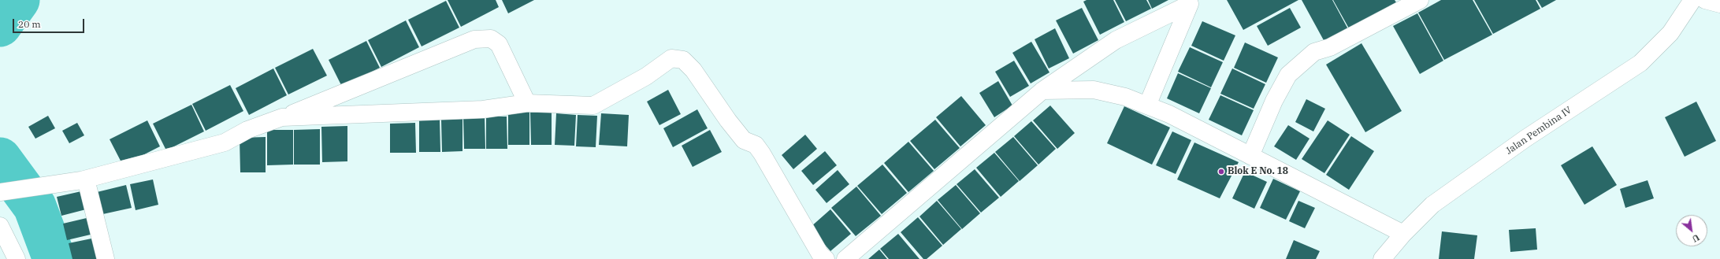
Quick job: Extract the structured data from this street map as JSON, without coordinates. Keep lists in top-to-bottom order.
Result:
{
  "streets": {
    "street": ["Jalan Pembina IV"]
  },
  "places": ["Blok E No. 18"],
  "scale_bar": "20 m",
  "north": "bottom right"
}
